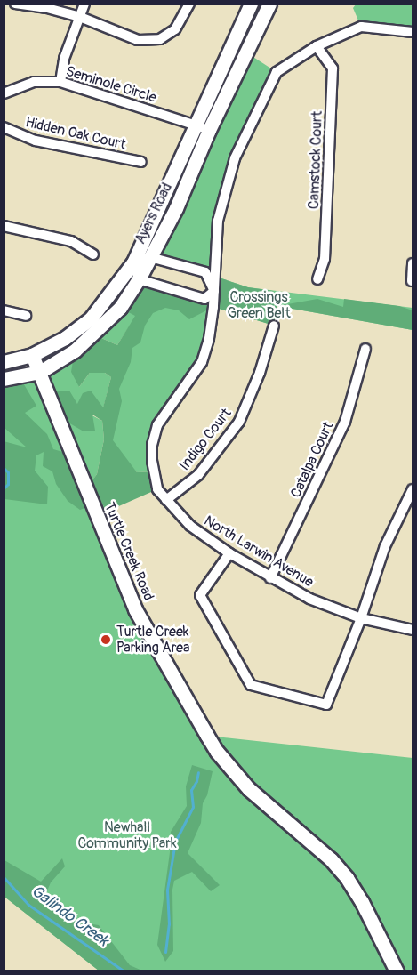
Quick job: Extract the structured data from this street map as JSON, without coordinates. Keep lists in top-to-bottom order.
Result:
{
  "streets": {
    "street": [
      "Seminole Circle",
      "Hidden Oak Court",
      "Camstock Court",
      "Ayers Road",
      "Indigo Court",
      "Catalpa Court",
      "Turtle Creek Road",
      "North Larwin Avenue"
    ]
  },
  "crossings": [
    ["Seminole Circle", "Ayers Road"],
    ["Camstock Court", "North Larwin Avenue"],
    ["Ayers Road", "Turtle Creek Road"],
    ["Indigo Court", "North Larwin Avenue"],
    ["Catalpa Court", "North Larwin Avenue"]
  ],
  "water": ["Galindo Creek"],
  "parks": ["Crossings Green Belt", "Newhall Community Park"],
  "places": ["Turtle Creek Parking Area"]
}
